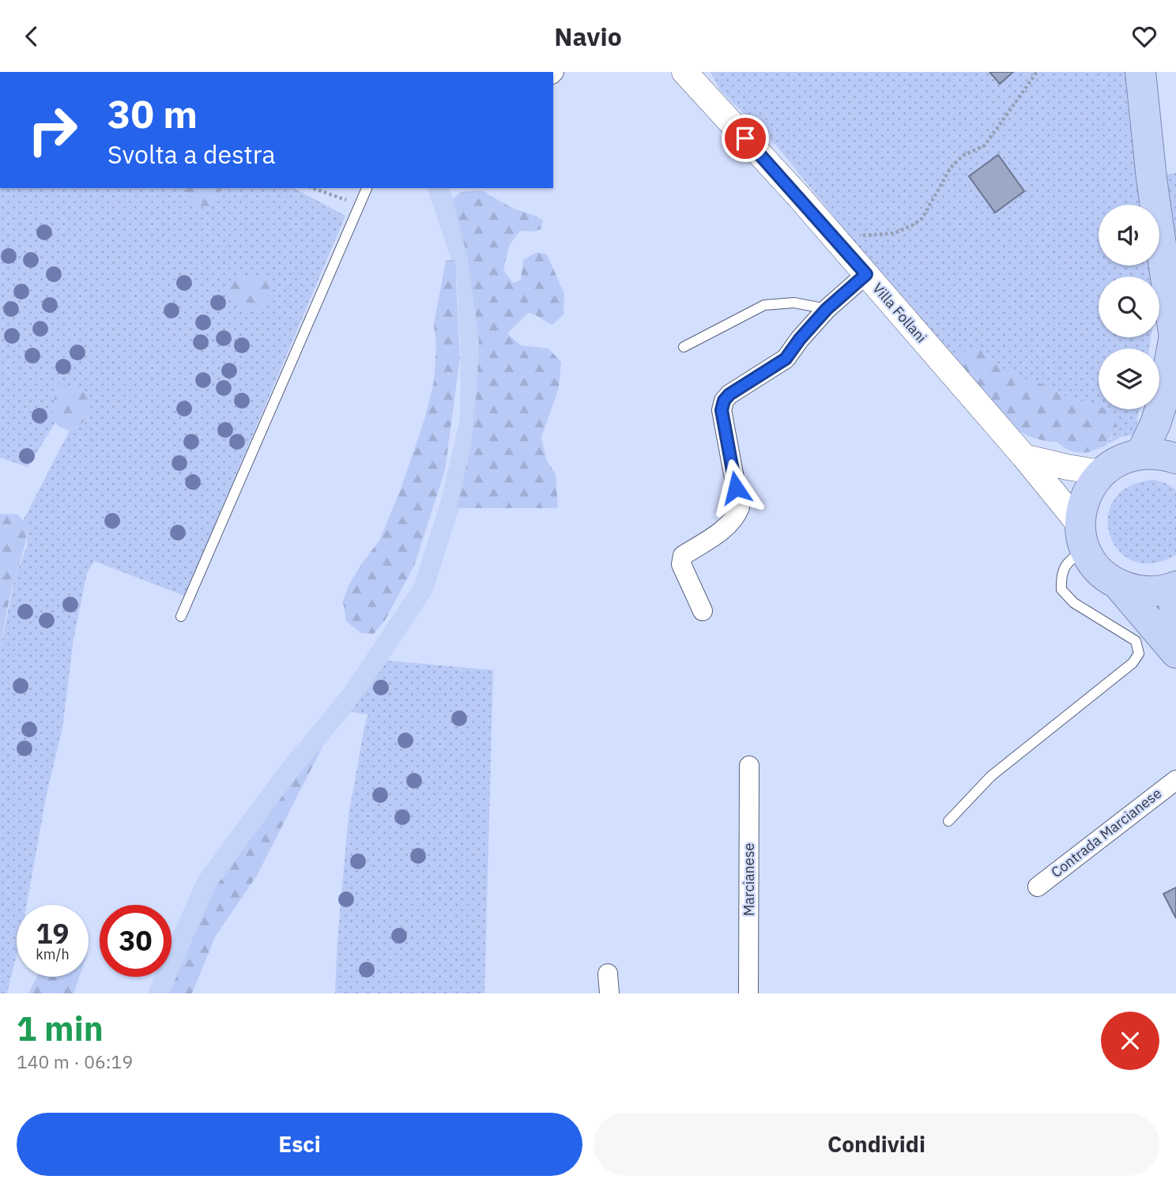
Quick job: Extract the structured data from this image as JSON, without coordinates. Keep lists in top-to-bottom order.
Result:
{
  "streets": {
    "street": ["Villa Follani", "Contrada Marcianese", "Marcianese"]
  },
  "page": {
    "header": "Navio",
    "turn": ["30 m", "Svolta a destra"],
    "speed": "19 km/h",
    "limit": "30",
    "heading": ["1 min", "140 m · 06:19"],
    "buttons": ["Esci", "Condividi"]
  }
}
